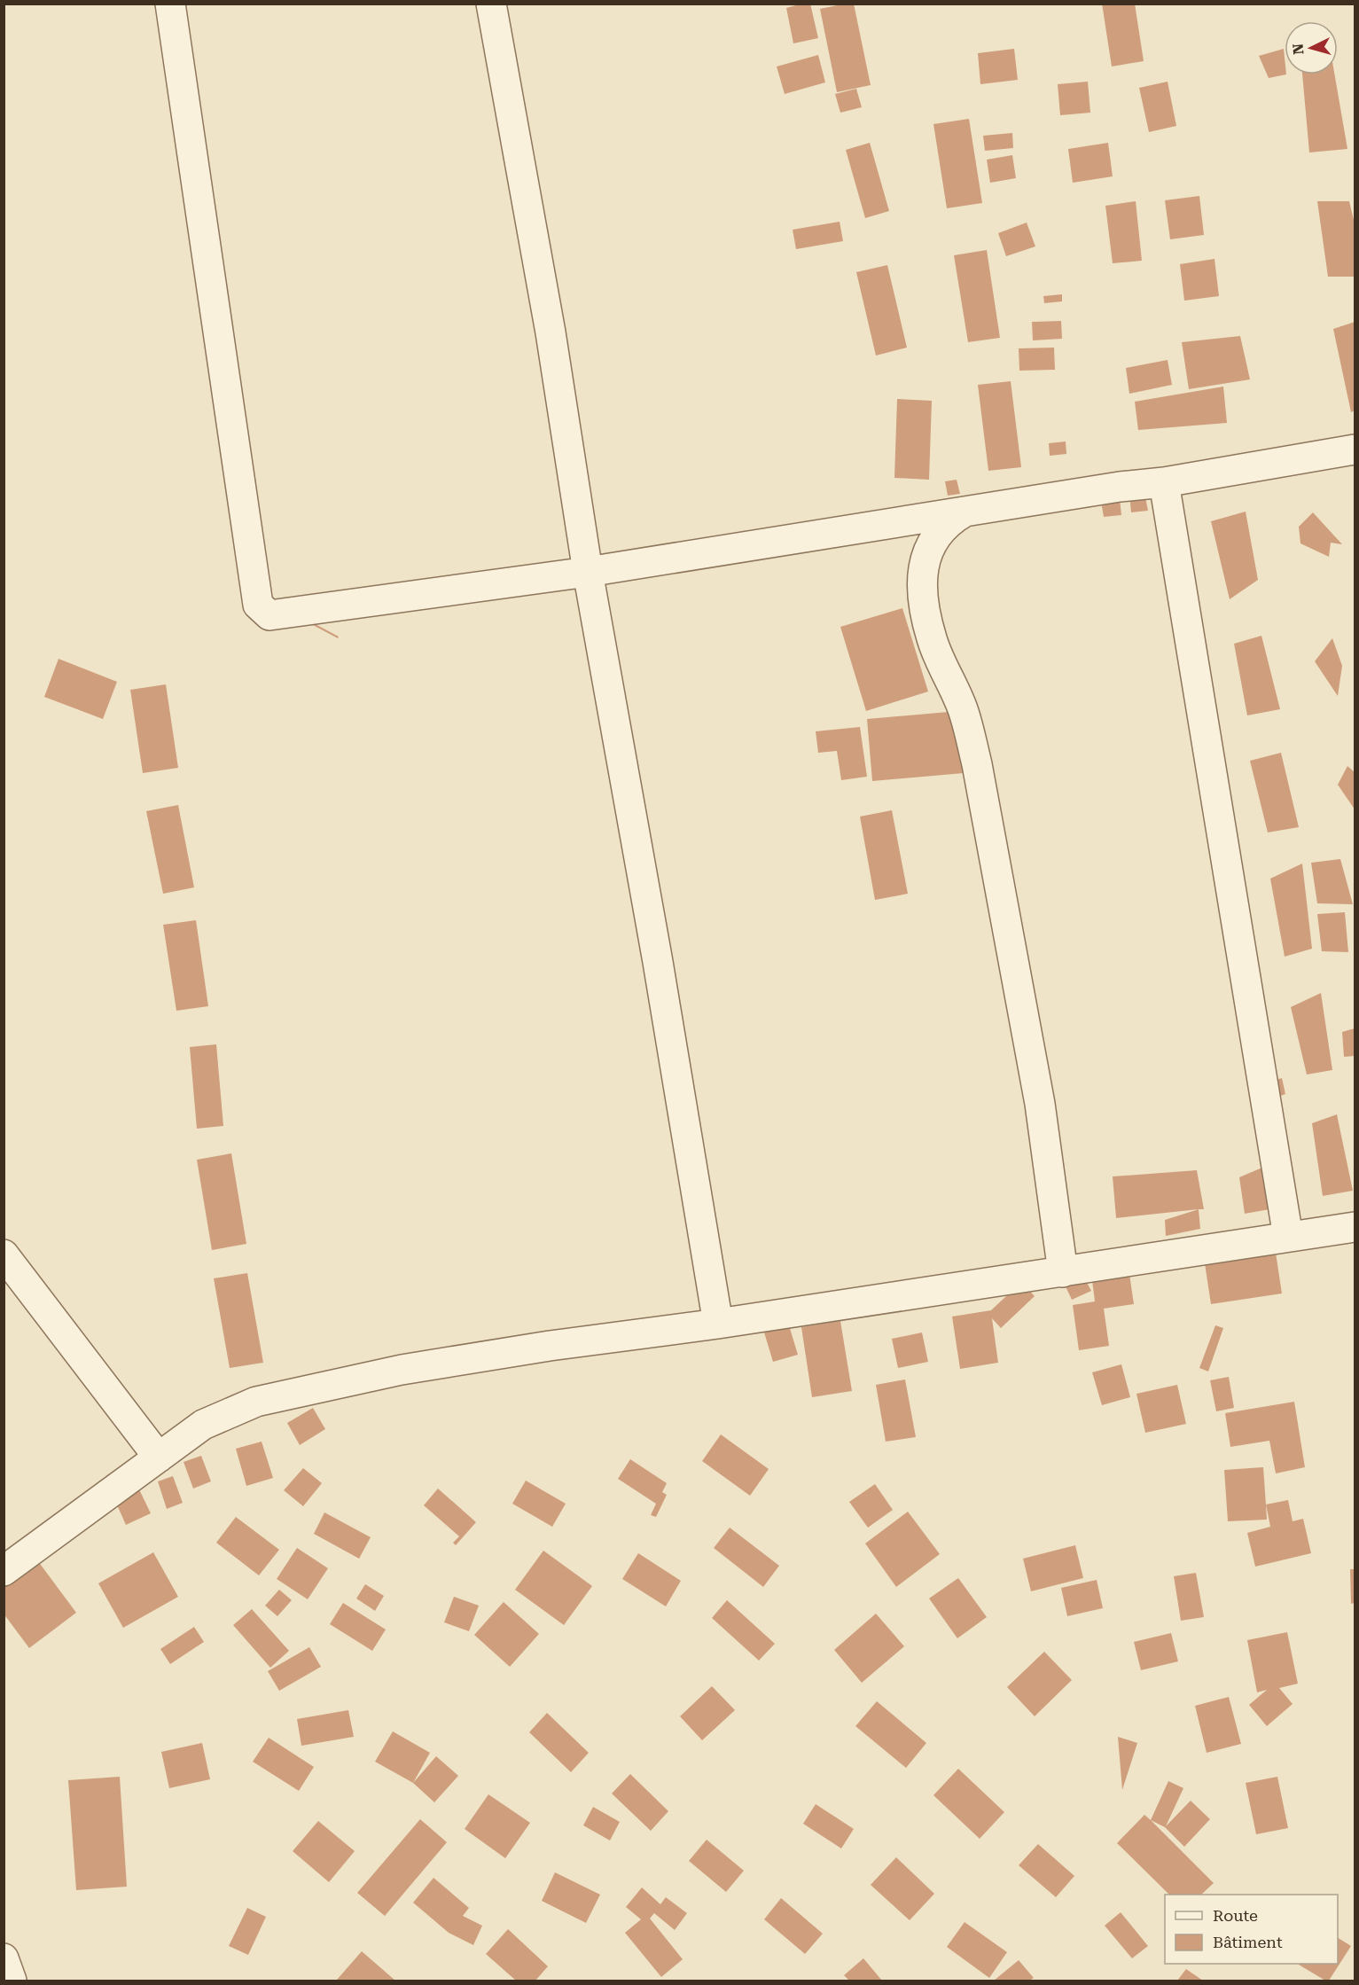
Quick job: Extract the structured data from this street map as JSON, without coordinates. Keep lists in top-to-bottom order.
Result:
{
  "legend": ["Route", "Bâtiment"],
  "north": "left"
}
